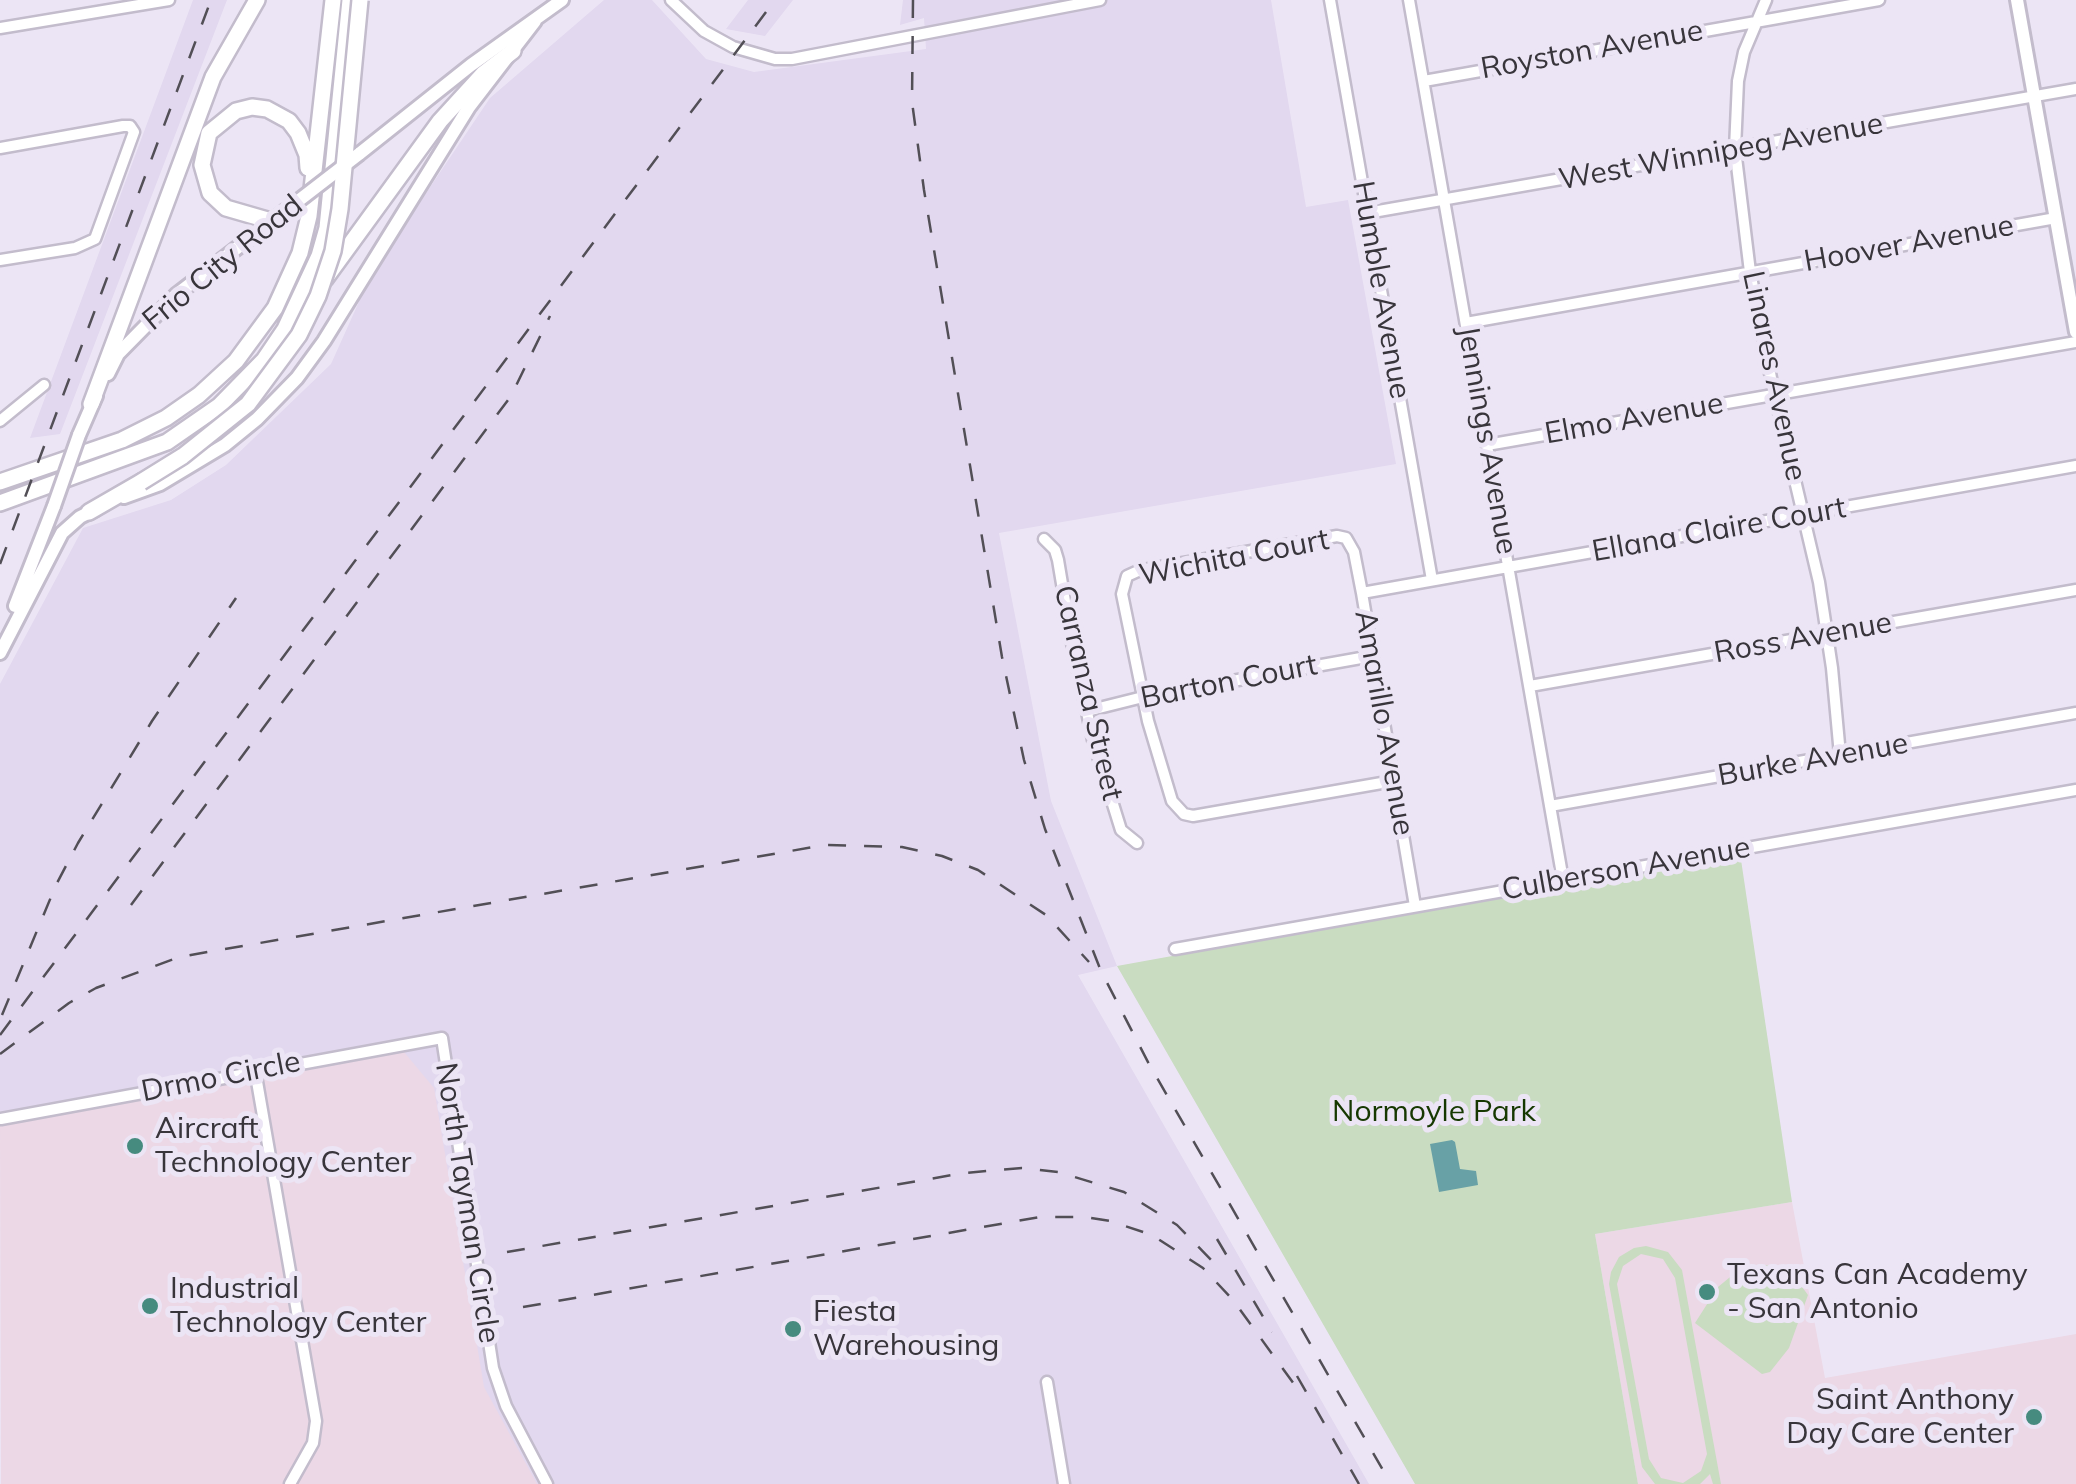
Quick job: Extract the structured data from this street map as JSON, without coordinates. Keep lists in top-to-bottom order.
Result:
{
  "streets": {
    "main road": ["Frio City Road"],
    "street": [
      "Royston Avenue",
      "West Winnipeg Avenue",
      "Hoover Avenue",
      "Humble Avenue",
      "Linares Avenue",
      "Elmo Avenue",
      "Jennings Avenue",
      "Ellana Claire Court",
      "Wichita Court",
      "Ross Avenue",
      "Barton Court",
      "Carranza Street",
      "Amarillo Avenue",
      "Burke Avenue",
      "Culberson Avenue",
      "Drmo Circle",
      "North Tayman Circle"
    ]
  },
  "crossings": [
    ["Royston Avenue", "Linares Avenue"],
    ["Royston Avenue", "Jennings Avenue"],
    ["West Winnipeg Avenue", "Humble Avenue"],
    ["West Winnipeg Avenue", "Linares Avenue"],
    ["West Winnipeg Avenue", "Jennings Avenue"],
    ["Hoover Avenue", "Linares Avenue"],
    ["Hoover Avenue", "Jennings Avenue"],
    ["Humble Avenue", "Ellana Claire Court"],
    ["Linares Avenue", "Elmo Avenue"],
    ["Linares Avenue", "Ellana Claire Court"],
    ["Linares Avenue", "Ross Avenue"],
    ["Linares Avenue", "Burke Avenue"],
    ["Elmo Avenue", "Jennings Avenue"],
    ["Jennings Avenue", "Ellana Claire Court"],
    ["Jennings Avenue", "Ross Avenue"],
    ["Jennings Avenue", "Burke Avenue"],
    ["Jennings Avenue", "Culberson Avenue"],
    ["Ellana Claire Court", "Amarillo Avenue"],
    ["Wichita Court", "Barton Court"],
    ["Wichita Court", "Amarillo Avenue"],
    ["Barton Court", "Carranza Street"],
    ["Barton Court", "Amarillo Avenue"],
    ["Amarillo Avenue", "Culberson Avenue"],
    ["Drmo Circle", "North Tayman Circle"]
  ],
  "parks": ["Normoyle Park"],
  "places": [
    "Aircraft Technology Center",
    "Texans Can Academy - San Antonio",
    "Industrial Technology Center",
    "Fiesta Warehousing",
    "Saint Anthony Day Care Center"
  ]
}
